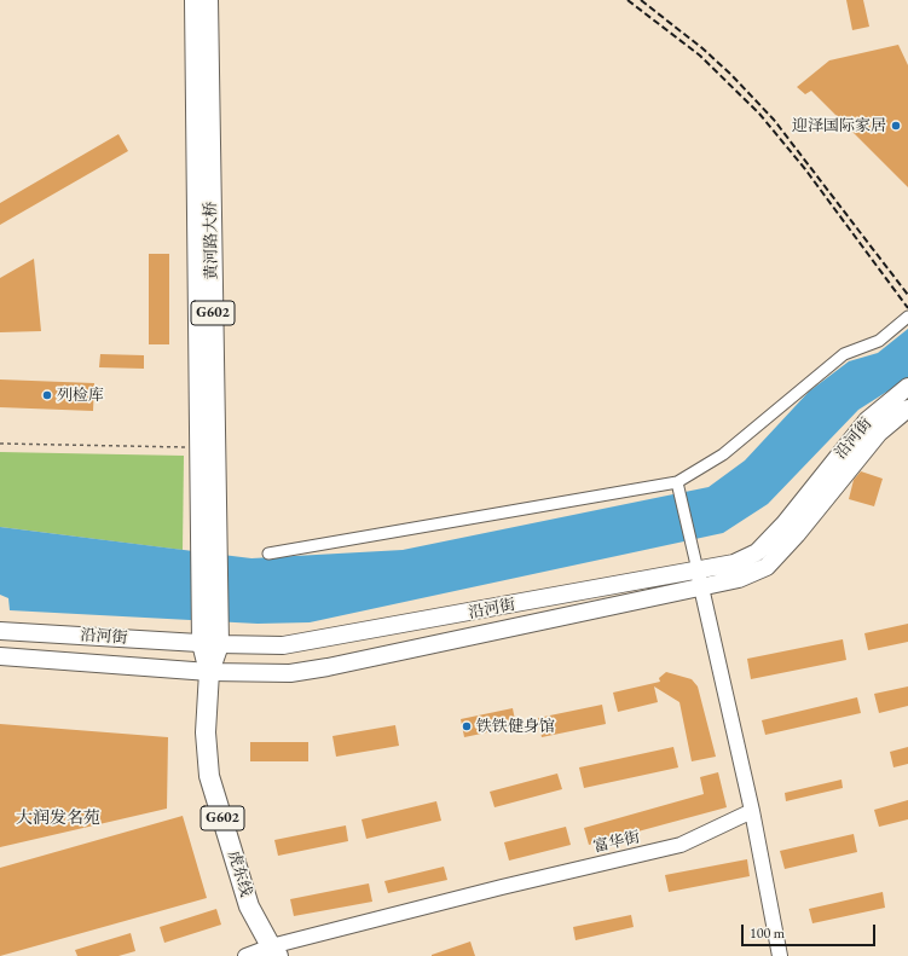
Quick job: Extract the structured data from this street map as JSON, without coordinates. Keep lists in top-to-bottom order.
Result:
{
  "streets": {
    "highway": ["黄河路大桥", "G602", "虎东线"],
    "main road": ["沿河街"],
    "street": ["富华街"]
  },
  "crossings": [
    ["黄河路大桥", "G602"],
    ["黄河路大桥", "沿河街"],
    ["G602", "沿河街"],
    ["G602", "虎东线"],
    ["沿河街", "虎东线"],
    ["富华街", "虎东线"]
  ],
  "districts": ["大润发名苑"],
  "places": ["迎泽国际家居", "列检库", "铁铁健身馆"],
  "scale_bar": "100 m"
}
